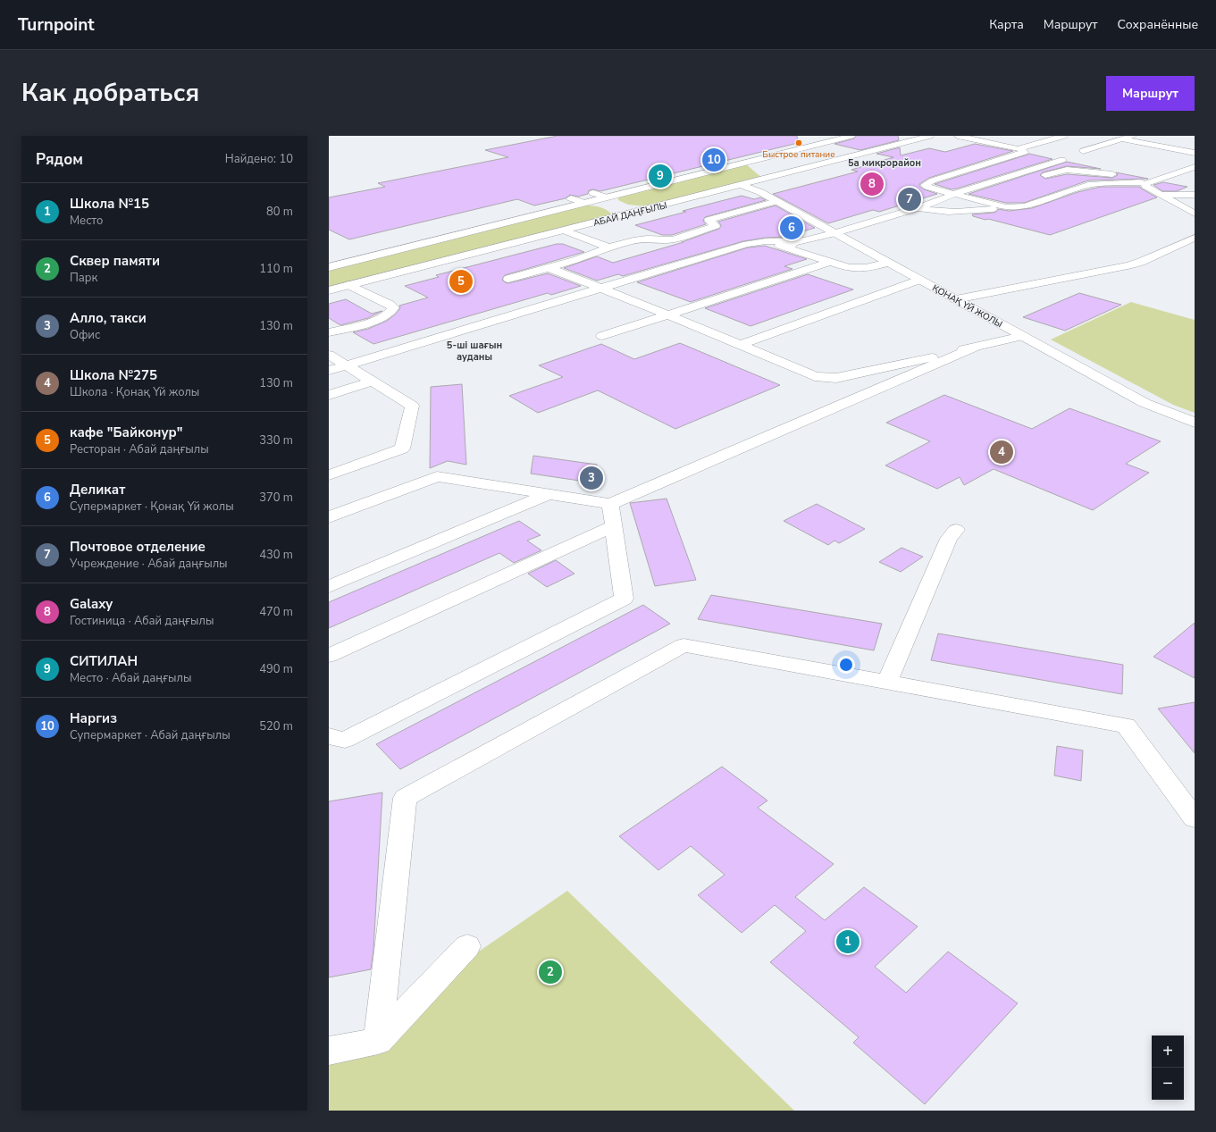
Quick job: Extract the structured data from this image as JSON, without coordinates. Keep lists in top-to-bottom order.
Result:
{
  "streets": {
    "street": ["АБАЙ ДАҢҒЫЛЫ", "ҚОНАҚ ҮЙ ЖОЛЫ"]
  },
  "crossings": [
    ["АБАЙ ДАҢҒЫЛЫ", "ҚОНАҚ ҮЙ ЖОЛЫ"]
  ],
  "districts": ["5а микрорайон", "5-ші шағын ауданы"],
  "places": ["Быстрое питание"],
  "page": {
    "header": "Turnpoint",
    "nav": ["Карта", "Маршрут", "Сохранённые"],
    "title": "Как добраться",
    "buttons": "Маршрут",
    "heading": ["Рядом", "Найдено: 10"],
    "pins": [
      "10",
      "9",
      "8",
      "7",
      "6",
      "5",
      "4",
      "3",
      "1",
      "2"
    ],
    "list": [
      {
        "mark": "1",
        "name": "Школа №15",
        "note": "Место",
        "value": "80 m"
      },
      {
        "mark": "2",
        "name": "Сквер памяти",
        "note": "Парк",
        "value": "110 m"
      },
      {
        "mark": "3",
        "name": "Алло, такси",
        "note": "Офис",
        "value": "130 m"
      },
      {
        "mark": "4",
        "name": "Школа №275",
        "note": "Школа · Қонақ Үй жолы",
        "value": "130 m"
      },
      {
        "mark": "5",
        "name": "кафе \"Байконур\"",
        "note": "Ресторан · Абай даңғылы",
        "value": "330 m"
      },
      {
        "mark": "6",
        "name": "Деликат",
        "note": "Супермаркет · Қонақ Үй жолы",
        "value": "370 m"
      },
      {
        "mark": "7",
        "name": "Почтовое отделение",
        "note": "Учреждение · Абай даңғылы",
        "value": "430 m"
      },
      {
        "mark": "8",
        "name": "Galaxy",
        "note": "Гостиница · Абай даңғылы",
        "value": "470 m"
      },
      {
        "mark": "9",
        "name": "СИТИЛАН",
        "note": "Место · Абай даңғылы",
        "value": "490 m"
      },
      {
        "mark": "10",
        "name": "Наргиз",
        "note": "Супермаркет · Абай даңғылы",
        "value": "520 m"
      }
    ],
    "map_buttons": ["+", "−"]
  }
}
